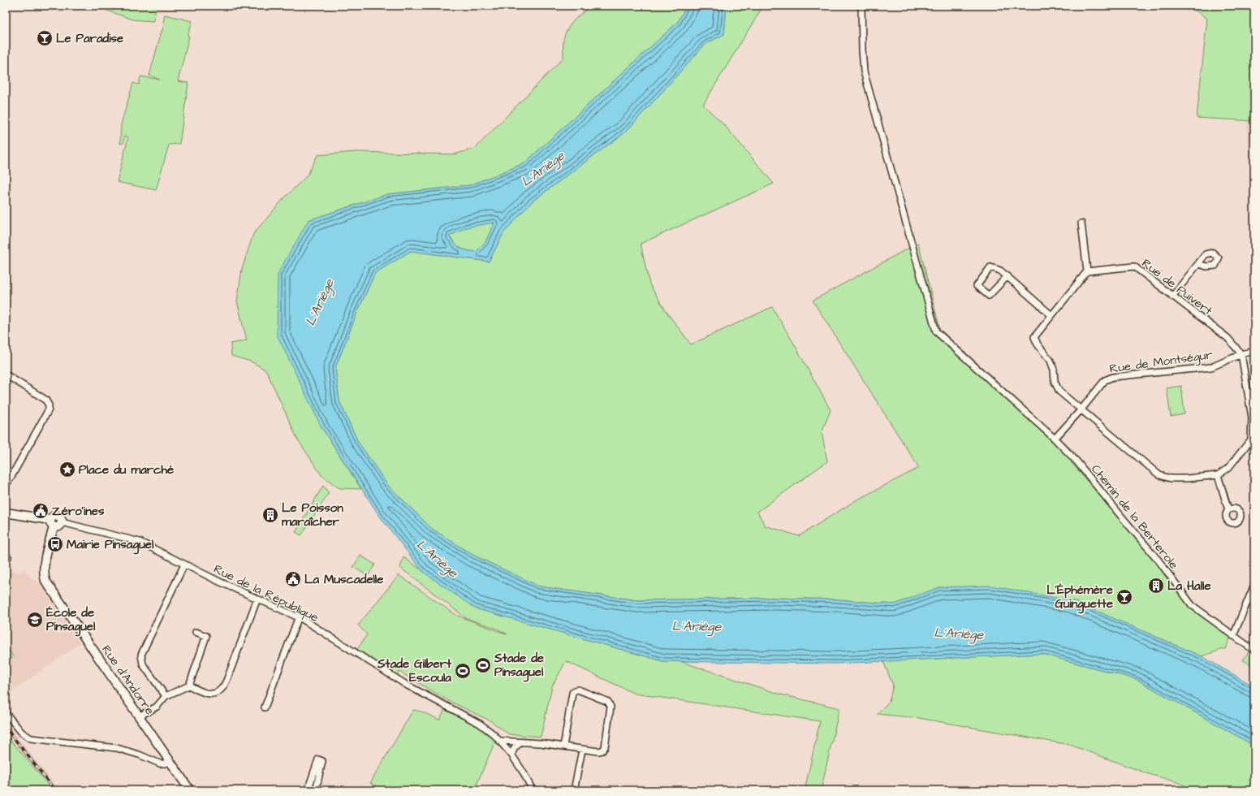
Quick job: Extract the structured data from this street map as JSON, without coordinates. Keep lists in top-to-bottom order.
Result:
{
  "streets": {
    "main road": ["Rue d'Andorre"],
    "street": [
      "Rue de Puivert",
      "Rue de Montségur",
      "Chemin de la Berterole",
      "Rue de la République"
    ]
  },
  "crossings": [
    ["Rue de Puivert", "Rue de Montségur"],
    ["Rue de Montségur", "Chemin de la Berterole"]
  ],
  "water": ["L'Ariège"],
  "places": {
    "bar": ["Le Paradise", "L'Éphémère Guinguette"],
    "place": ["Place du marché"],
    "public building": ["Zéro'ines", "La Muscadelle"],
    "building": ["Le Poisson maraîcher", "La Halle"],
    "bus stop": ["Mairie Pinsaguel"],
    "school or university": ["École de Pinsaguel"],
    "sports": ["Stade de Pinsaguel", "Stade Gilbert Escoula"]
  }
}
